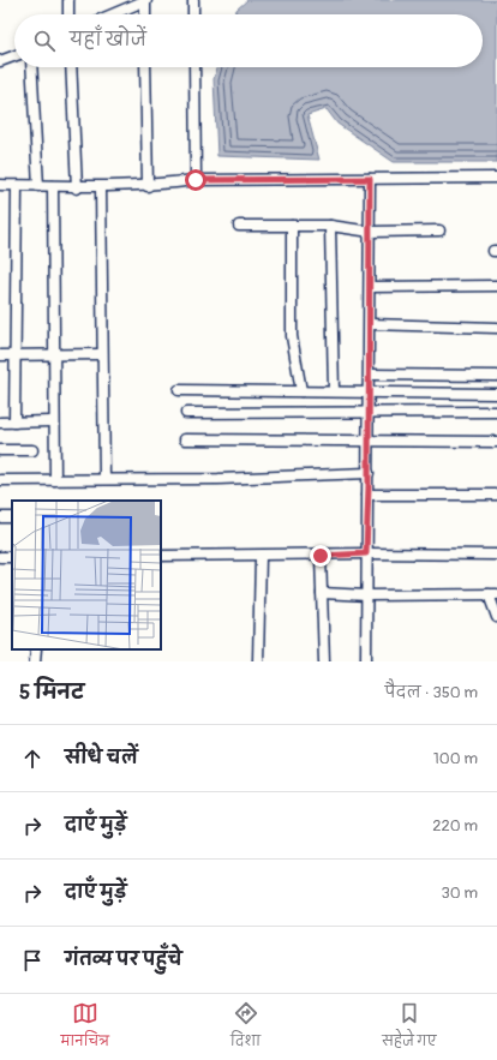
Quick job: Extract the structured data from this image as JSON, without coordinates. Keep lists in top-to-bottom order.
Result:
{
  "page": {
    "search": "यहाँ खोजें",
    "heading": ["5 मिनट", "पैदल · 350 m"],
    "list": [
      ["सीधे चलें", "100 m"],
      ["दाएँ मुड़ें", "220 m"],
      ["दाएँ मुड़ें", "30 m"],
      "गंतव्य पर पहुँचे"
    ],
    "nav": ["मानचित्र", "दिशा", "सहेजे गए"]
  }
}
